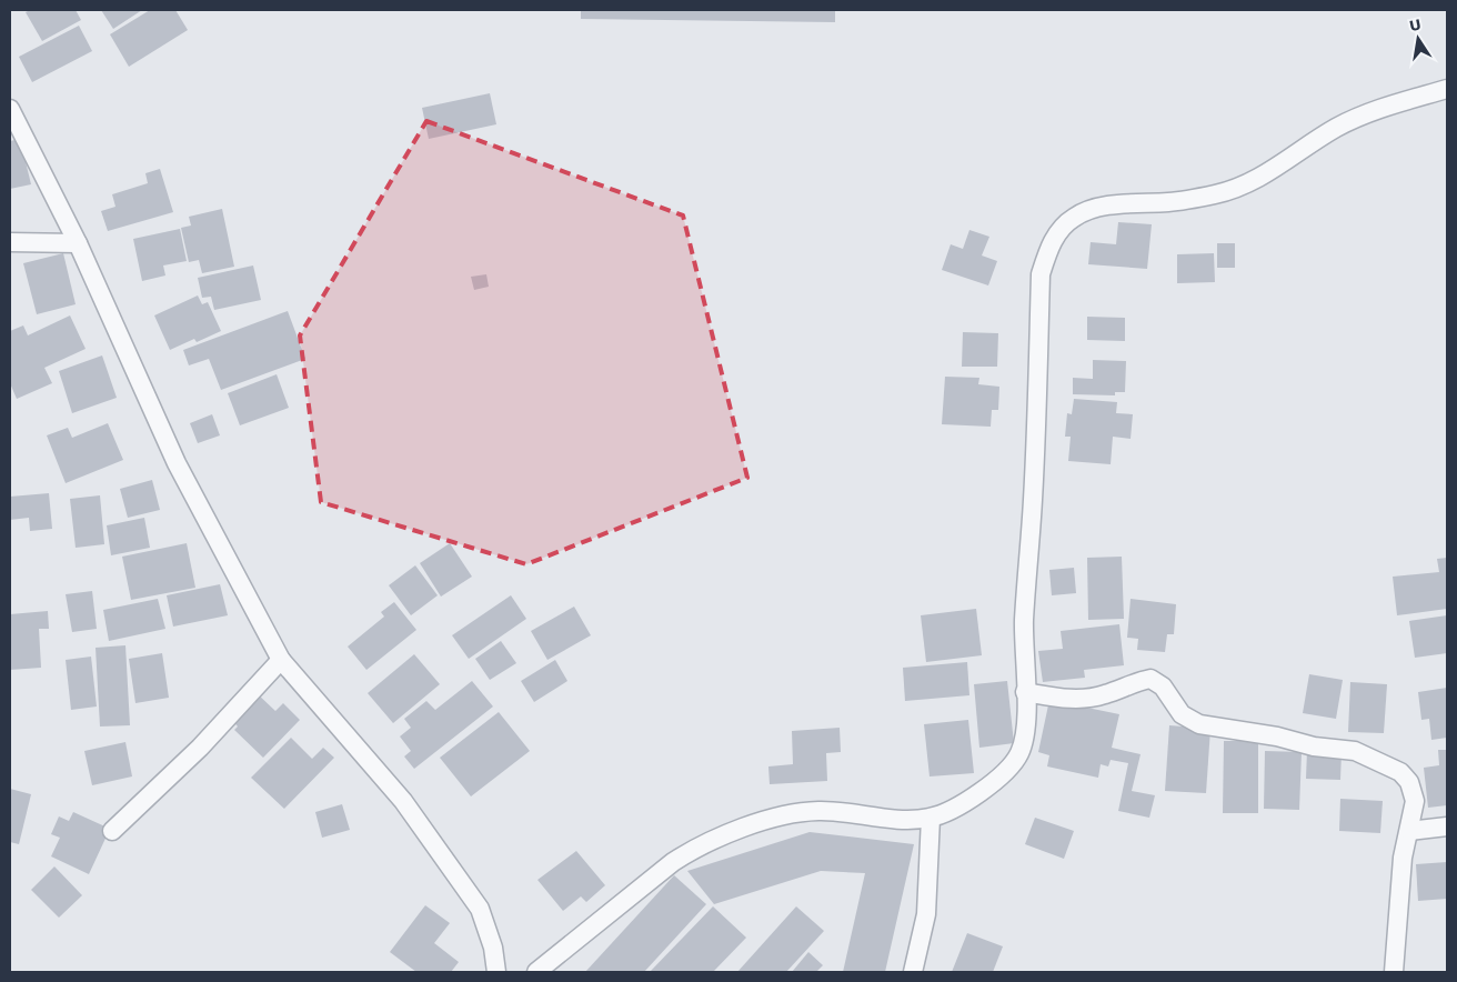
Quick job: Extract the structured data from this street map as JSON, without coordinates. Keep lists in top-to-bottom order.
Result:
{
  "north": "top"
}
